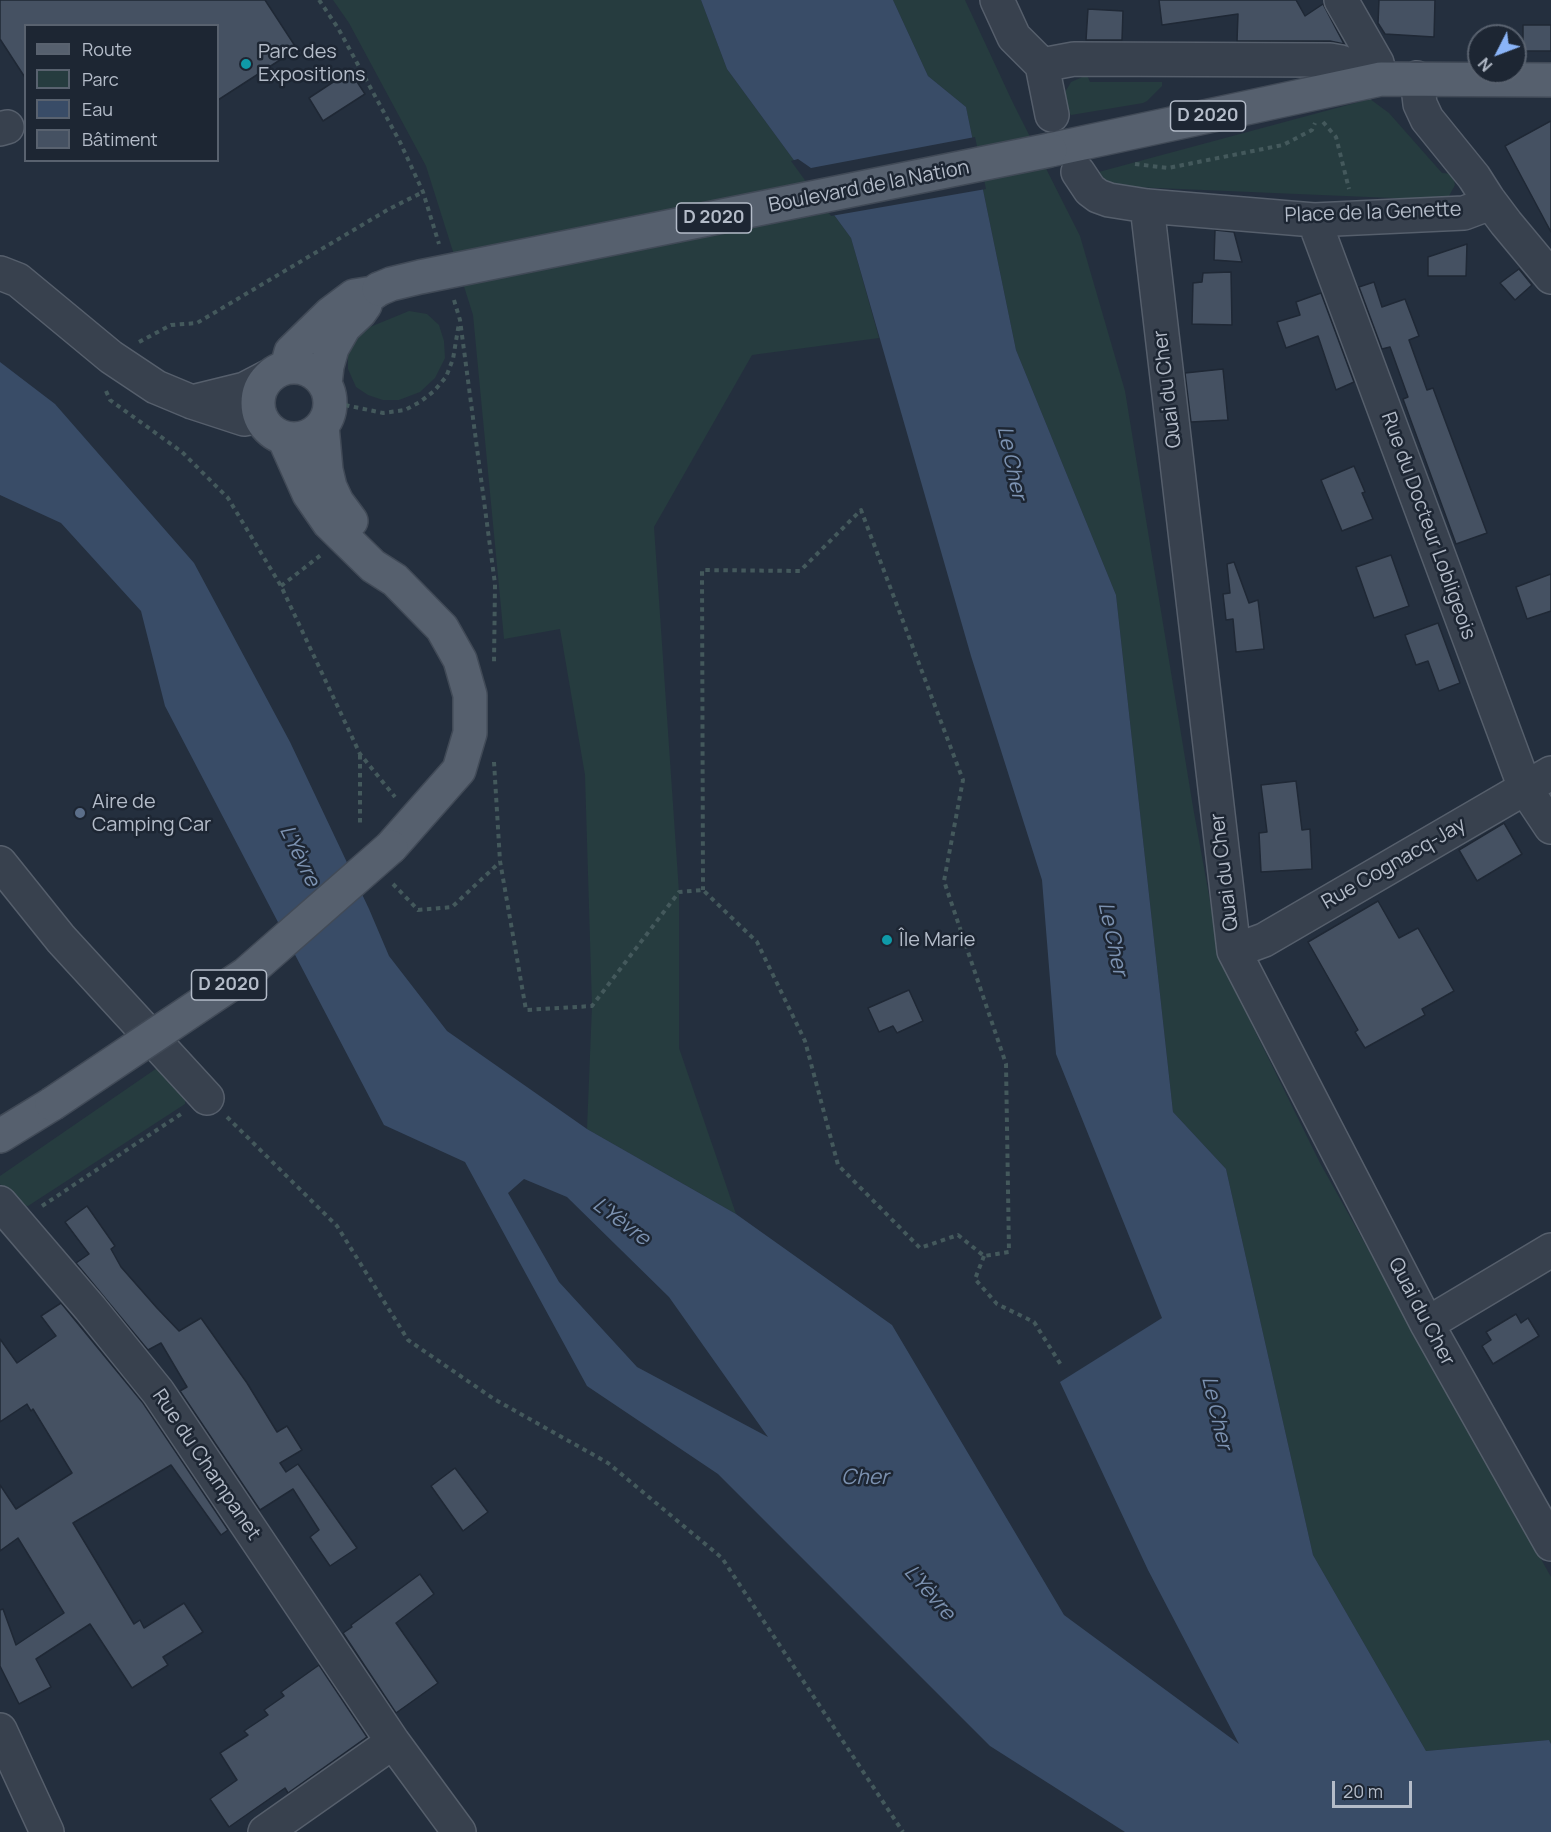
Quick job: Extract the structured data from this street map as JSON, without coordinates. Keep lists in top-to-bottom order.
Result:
{
  "streets": {
    "main road": ["D 2020", "Boulevard de la Nation"],
    "street": [
      "Place de la Genette",
      "Quai du Cher",
      "Rue du Docteur Lobligeois",
      "Rue Cognacq-Jay",
      "Rue du Champanet"
    ]
  },
  "crossings": [
    ["D 2020", "Boulevard de la Nation"],
    ["Place de la Genette", "Quai du Cher"],
    ["Place de la Genette", "Rue du Docteur Lobligeois"],
    ["Quai du Cher", "Rue Cognacq-Jay"],
    ["Rue du Docteur Lobligeois", "Rue Cognacq-Jay"]
  ],
  "water": ["Le Cher", "L'Yèvre", "Cher"],
  "places": ["Parc des Expositions", "Aire de Camping Car", "Île Marie"],
  "legend": [
    "Route",
    "Parc",
    "Eau",
    "Bâtiment"
  ],
  "scale_bar": "20 m",
  "north": "bottom left"
}
